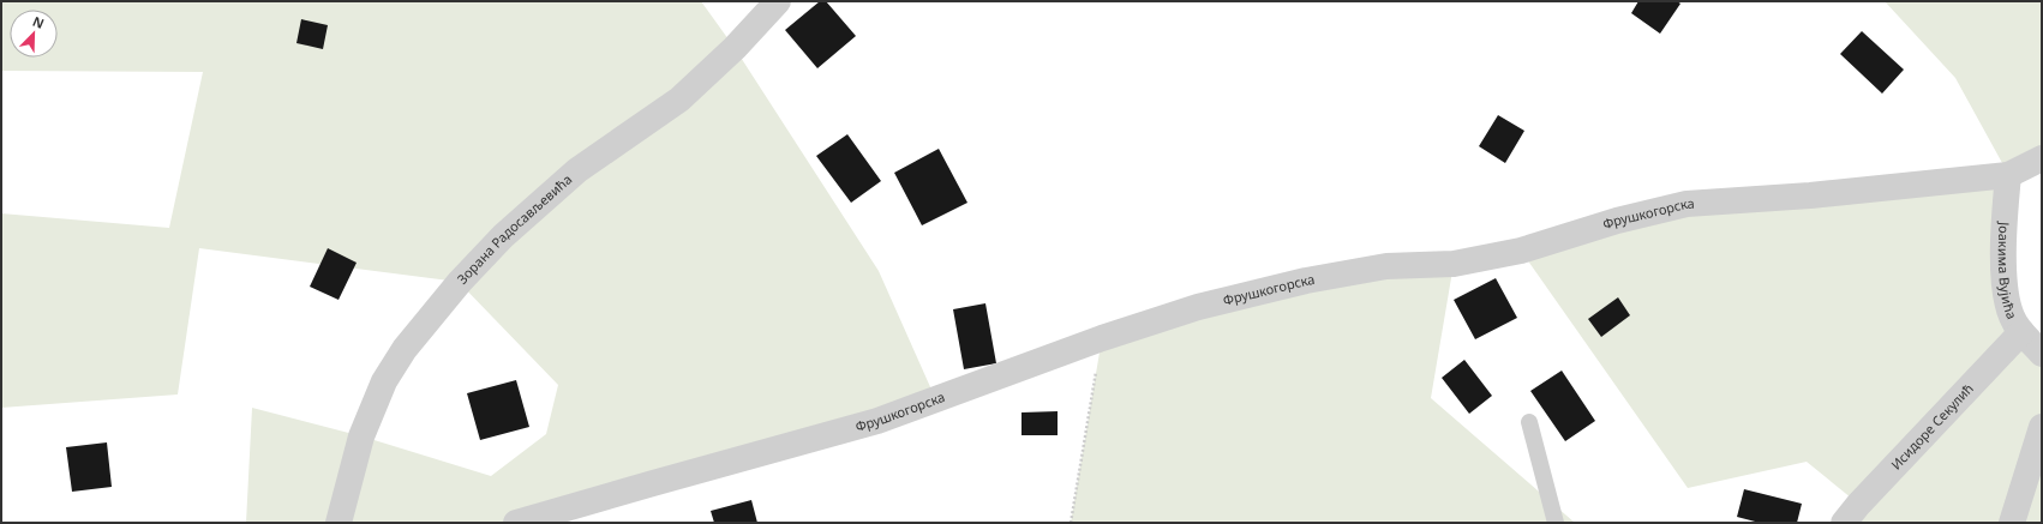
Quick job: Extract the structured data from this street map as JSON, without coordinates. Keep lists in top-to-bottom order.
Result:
{
  "streets": {
    "street": [
      "Фрушкогорска",
      "Зорана Радосављевића",
      "Јоакима Вујића",
      "Исидоре Секулић"
    ]
  },
  "crossings": [
    ["Фрушкогорска", "Јоакима Вујића"],
    ["Јоакима Вујића", "Исидоре Секулић"]
  ],
  "north": "top right"
}
